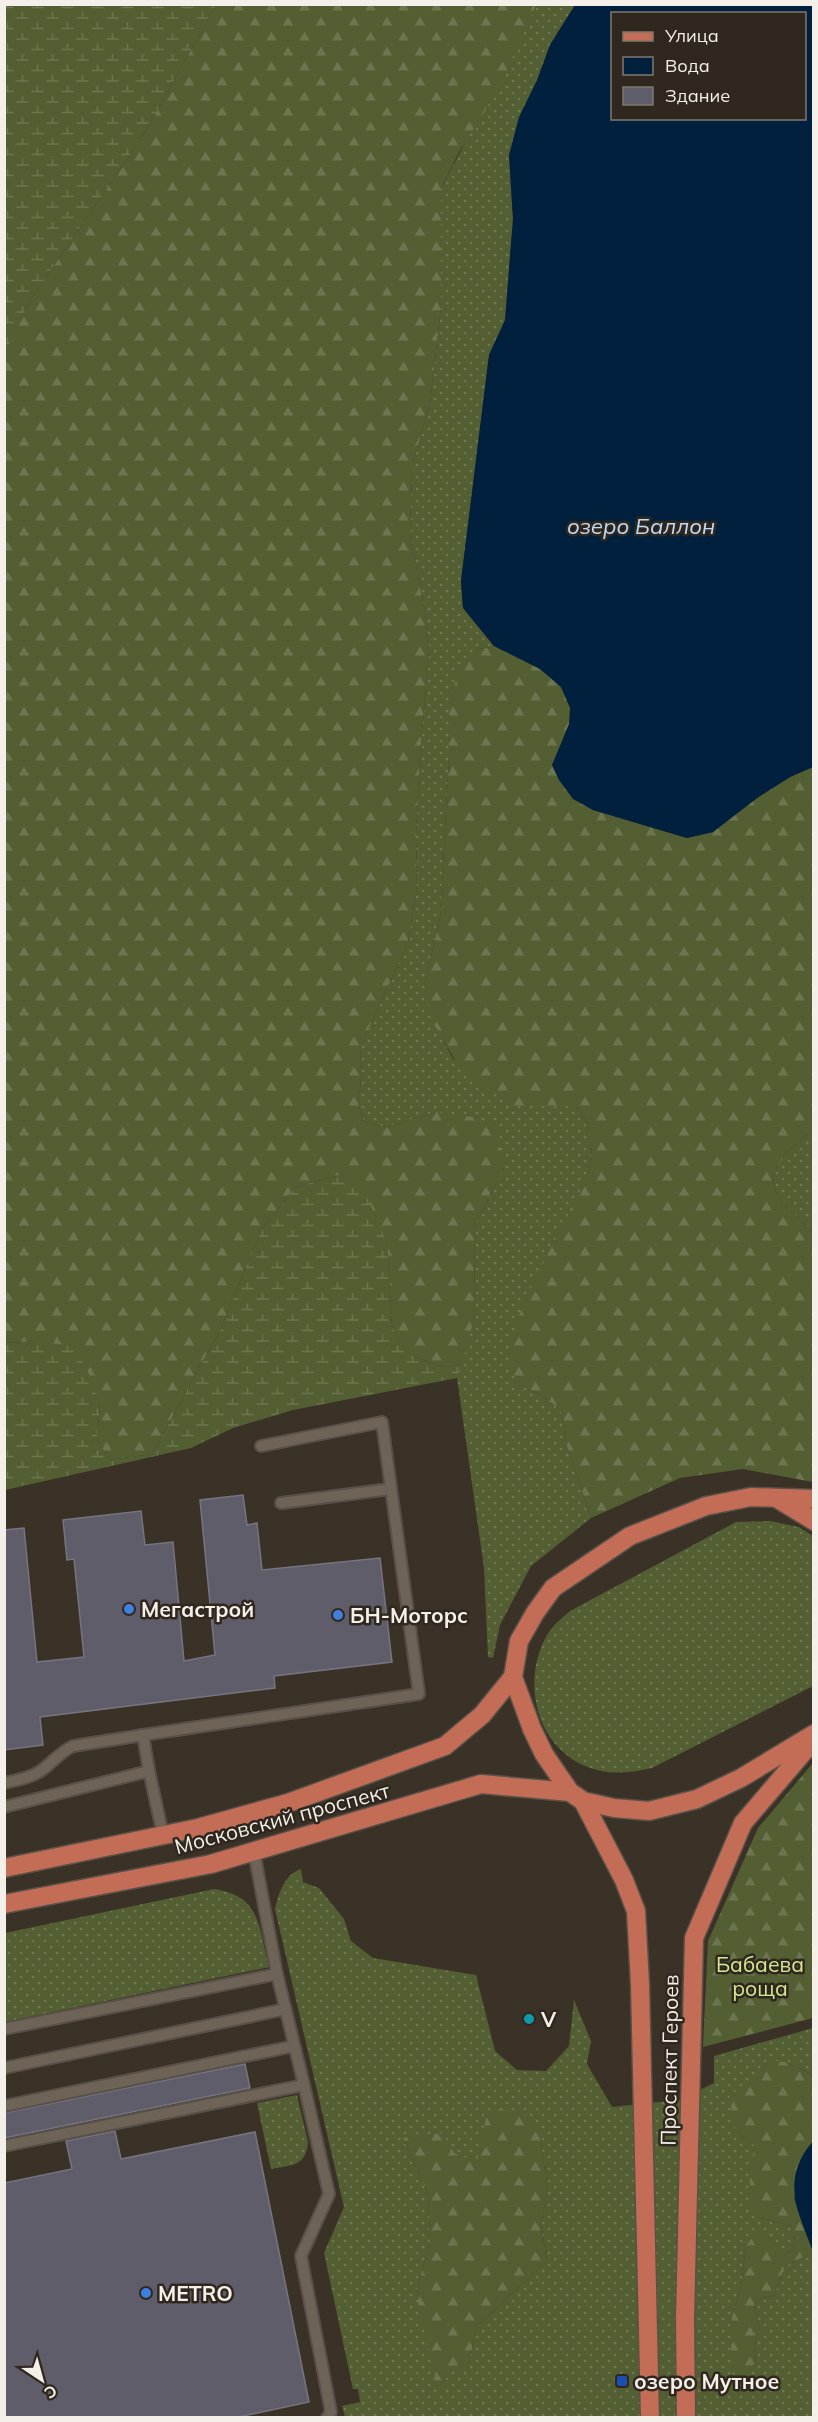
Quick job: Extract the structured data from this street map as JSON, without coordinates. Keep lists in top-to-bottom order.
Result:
{
  "streets": {
    "main road": ["Московский проспект", "Проспект Героев"]
  },
  "crossings": [
    ["Московский проспект", "Проспект Героев"]
  ],
  "water": ["озеро Баллон"],
  "parks": ["Бабаева роща"],
  "places": {
    "other": [
      "Мегастрой",
      "БН-Моторс",
      "V",
      "METRO"
    ],
    "transit": ["озеро Мутное"]
  },
  "legend": ["Улица", "Вода", "Здание"],
  "north": "bottom right"
}
